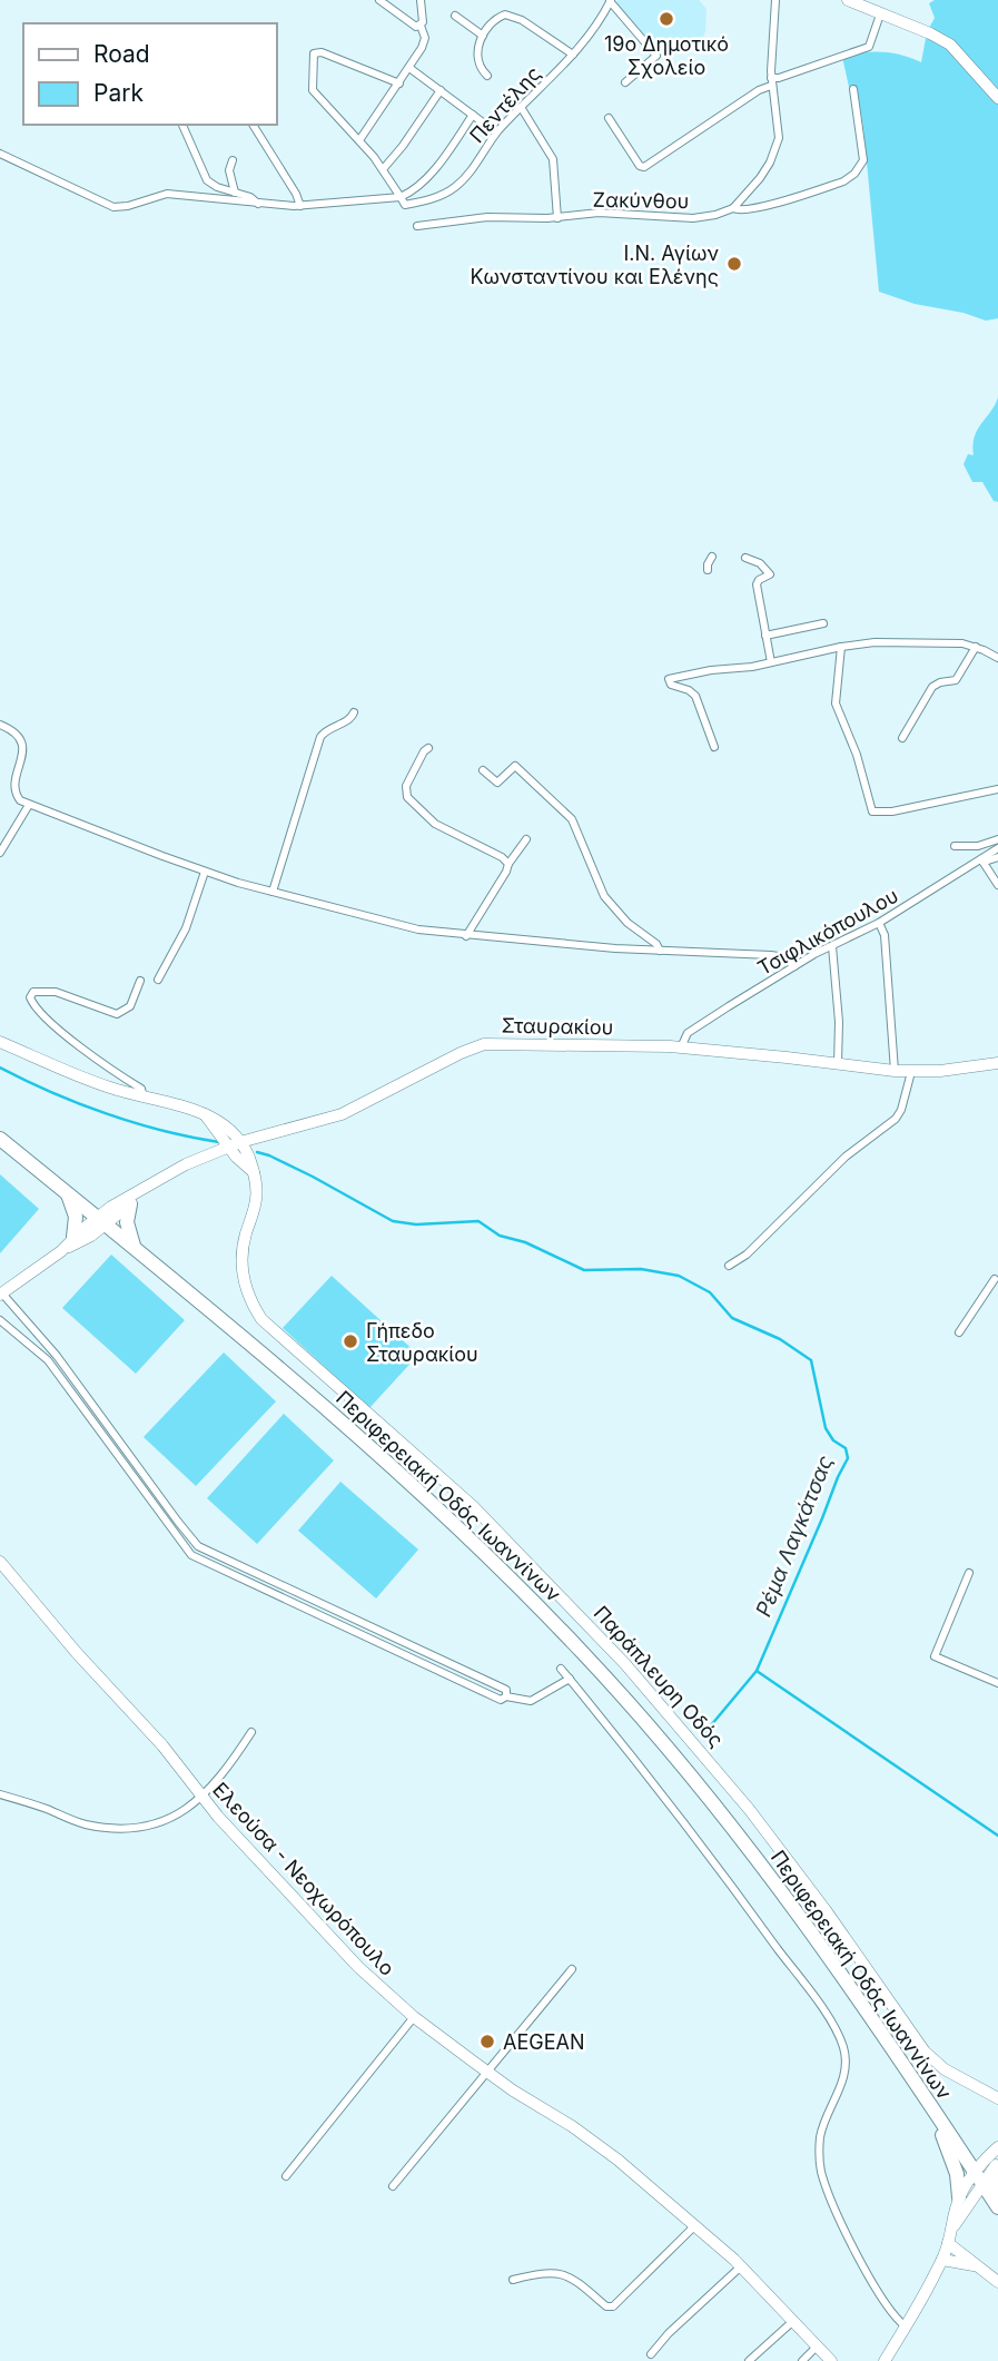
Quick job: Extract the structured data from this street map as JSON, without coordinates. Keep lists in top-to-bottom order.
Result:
{
  "streets": {
    "highway": ["Περιφερειακή Οδός Ιωαννίνων"],
    "street": [
      "Πεντέλης",
      "Ζακύνθου",
      "Τσιφλικόπουλου",
      "Σταυρακίου",
      "Παράπλευρη Οδός",
      "Ελεούσα - Νεοχωρόπουλο"
    ]
  },
  "crossings": [
    ["Τσιφλικόπουλου", "Σταυρακίου"],
    ["Σταυρακίου", "Παράπλευρη Οδός"]
  ],
  "water": ["Ρέμα Λαγκάτσας"],
  "places": [
    "19ο Δημοτικό Σχολείο",
    "Ι.Ν. Αγίων Κωνσταντίνου και Ελένης",
    "Γήπεδο Σταυρακίου",
    "AEGEAN"
  ],
  "legend": ["Road", "Park"]
}
